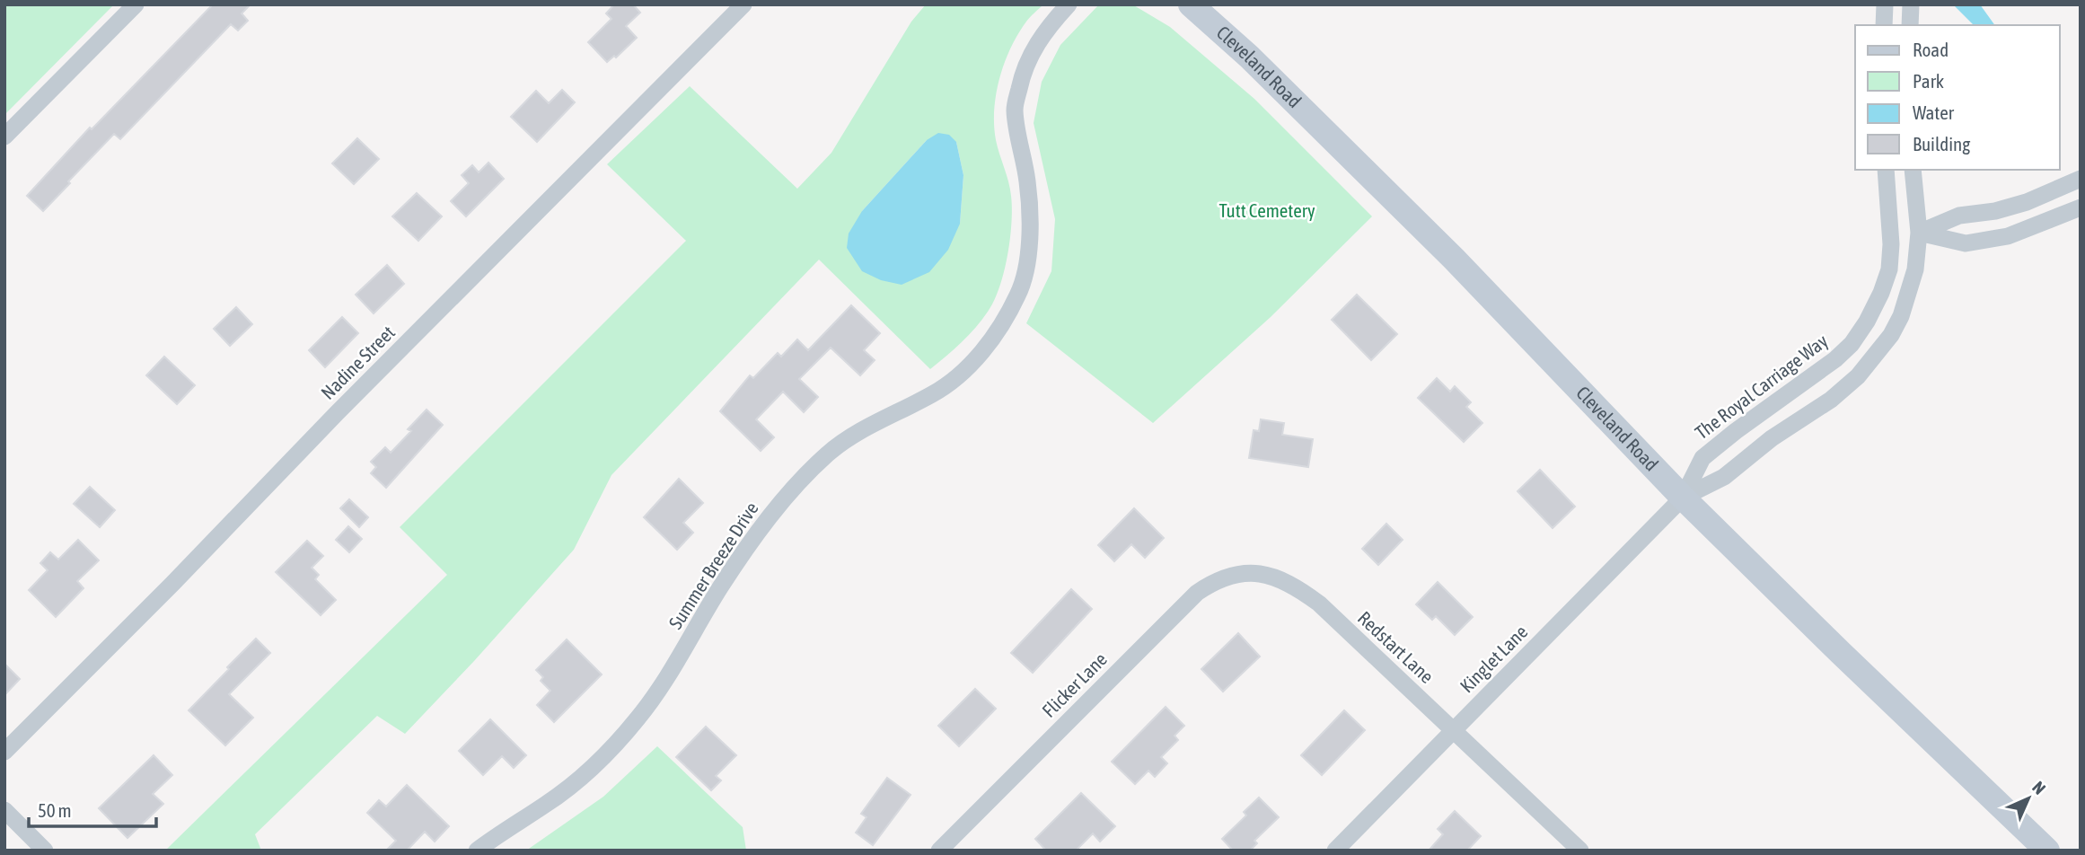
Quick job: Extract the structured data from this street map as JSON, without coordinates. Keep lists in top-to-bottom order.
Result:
{
  "streets": {
    "main road": ["Cleveland Road"],
    "street": [
      "Nadine Street",
      "The Royal Carriage Way",
      "Summer Breeze Drive",
      "Redstart Lane",
      "Kinglet Lane",
      "Flicker Lane"
    ]
  },
  "crossings": [
    ["Cleveland Road", "The Royal Carriage Way"],
    ["Cleveland Road", "Kinglet Lane"],
    ["The Royal Carriage Way", "Kinglet Lane"],
    ["Redstart Lane", "Kinglet Lane"],
    ["Redstart Lane", "Flicker Lane"]
  ],
  "parks": ["Tutt Cemetery"],
  "legend": [
    "Road",
    "Park",
    "Water",
    "Building"
  ],
  "scale_bar": "50 m",
  "north": "top right"
}
